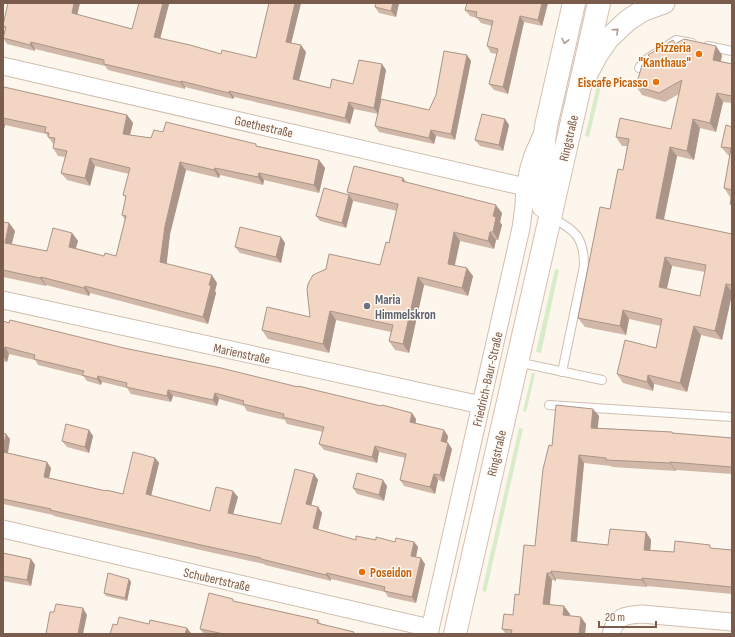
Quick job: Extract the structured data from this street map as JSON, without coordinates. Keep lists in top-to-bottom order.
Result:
{
  "streets": {
    "main road": ["Ringstraße"],
    "street": [
      "Goethestraße",
      "Marienstraße",
      "Friedrich-Baur-Straße",
      "Schubertstraße"
    ]
  },
  "crossings": [
    ["Goethestraße", "Friedrich-Baur-Straße"],
    ["Ringstraße", "Friedrich-Baur-Straße"],
    ["Marienstraße", "Friedrich-Baur-Straße"],
    ["Friedrich-Baur-Straße", "Schubertstraße"]
  ],
  "places": [
    "Pizzeria \"Kanthaus\"",
    "Eiscafe Picasso",
    "Maria Himmelskron",
    "Poseidon"
  ],
  "scale_bar": "20 m"
}
